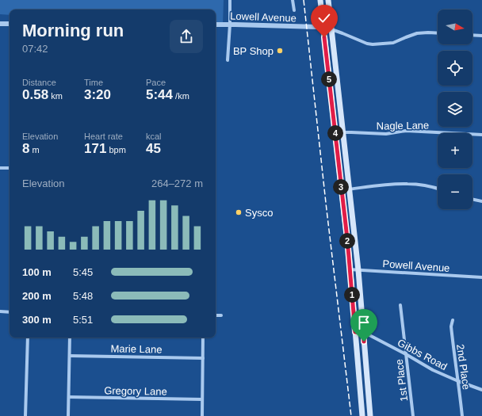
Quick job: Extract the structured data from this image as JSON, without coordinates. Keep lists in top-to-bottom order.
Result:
{
  "streets": {
    "street": [
      "Lowell Avenue",
      "Nagle Lane",
      "Powell Avenue",
      "Marie Lane",
      "Gibbs Road",
      "2nd Place",
      "1st Place",
      "Gregory Lane"
    ]
  },
  "crossings": [
    ["Gibbs Road", "2nd Place"],
    ["Gibbs Road", "1st Place"]
  ],
  "places": ["BP Shop", "Sysco"],
  "north": "right",
  "page": {
    "map_buttons": ["+", "−"],
    "heading": ["Morning run", "07:42"],
    "stats": [
      ["Distance", "0.58 km"],
      ["Time", "3:20"],
      ["Pace", "5:44 /km"],
      ["Elevation", "8 m"],
      ["Heart rate", "171 bpm"],
      ["kcal", "45"]
    ],
    "pins": [
      "5",
      "4",
      "3",
      "2",
      "1"
    ],
    "chart": ["Elevation", "264–272 m"],
    "list": [
      {
        "name": "100 m",
        "note": "5:45"
      },
      {
        "name": "200 m",
        "note": "5:48"
      },
      {
        "name": "300 m",
        "note": "5:51"
      }
    ]
  }
}
